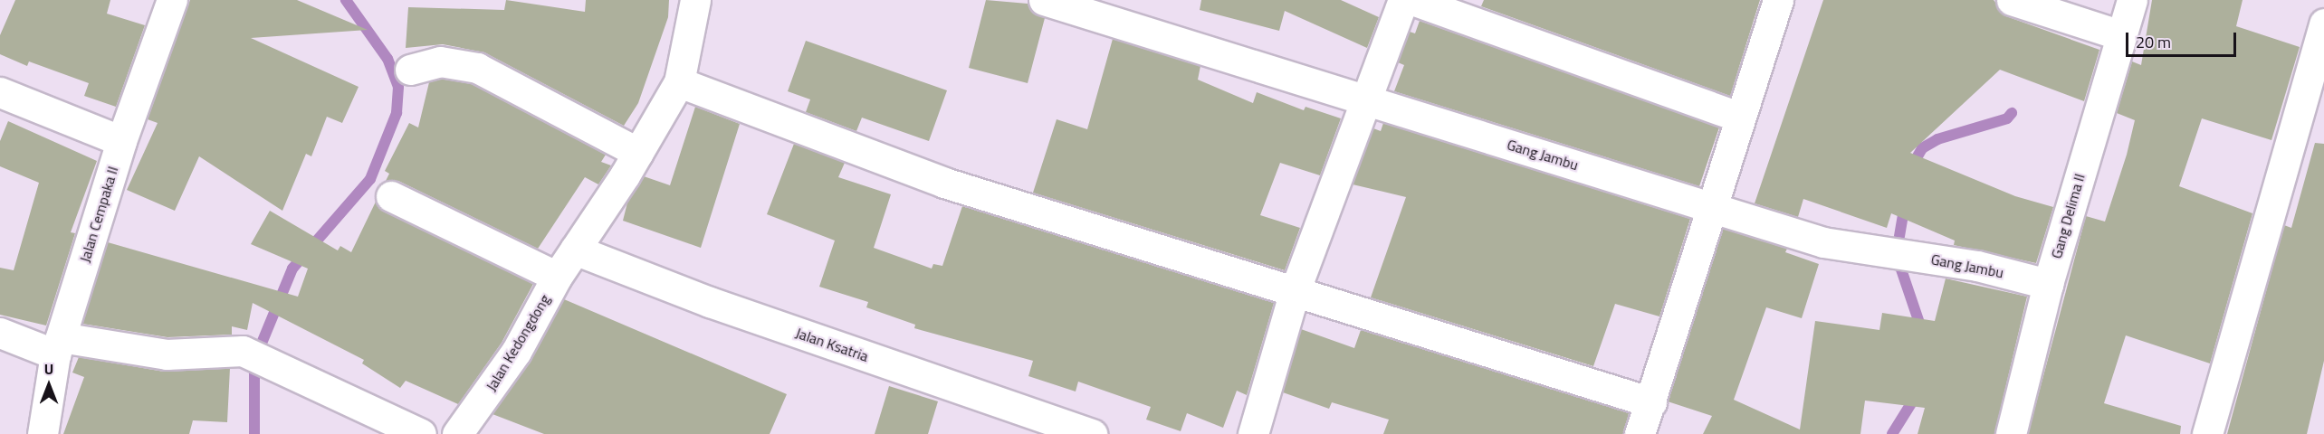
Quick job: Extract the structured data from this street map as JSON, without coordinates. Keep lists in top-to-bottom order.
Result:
{
  "streets": {
    "street": [
      "Gang Jambu",
      "Jalan Cempaka II",
      "Gang Delima II",
      "Jalan Kedongdong",
      "Jalan Ksatria"
    ]
  },
  "crossings": [
    ["Gang Jambu", "Gang Delima II"],
    ["Jalan Kedongdong", "Jalan Ksatria"]
  ],
  "scale_bar": "20 m",
  "north": "top"
}
